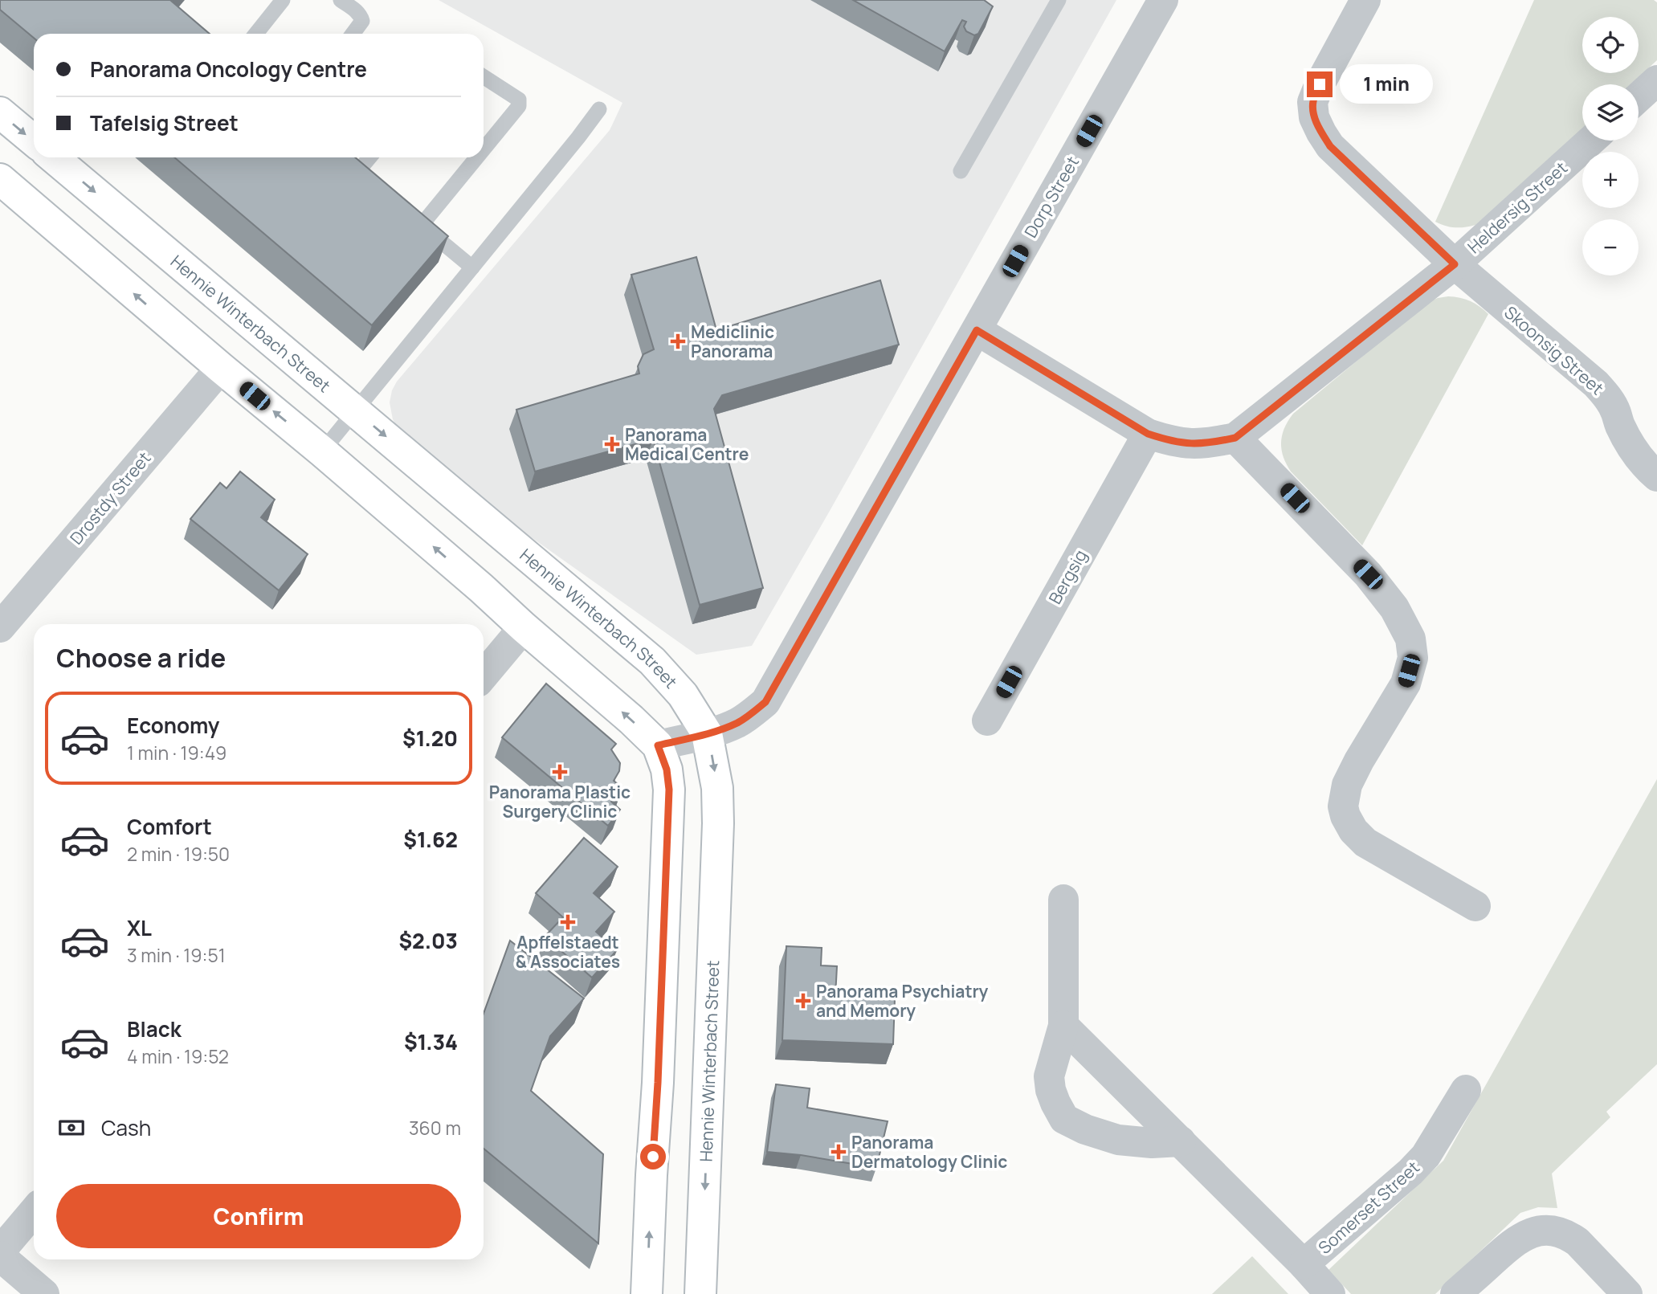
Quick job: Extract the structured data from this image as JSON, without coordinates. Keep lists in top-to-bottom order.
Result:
{
  "streets": {
    "street": [
      "Dorp Street",
      "Heldersig Street",
      "Hennie Winterbach Street",
      "Skoonsig Street",
      "Drostdy Street",
      "Bergsig",
      "Somerset Street"
    ]
  },
  "crossings": [
    ["Dorp Street", "Heldersig Street"],
    ["Dorp Street", "Hennie Winterbach Street"],
    ["Heldersig Street", "Skoonsig Street"],
    ["Heldersig Street", "Bergsig"]
  ],
  "places": {
    "health": [
      "Mediclinic Panorama",
      "Panorama Medical Centre",
      "Panorama Plastic Surgery Clinic",
      "Apffelstaedt & Associates",
      "Panorama Psychiatry and Memory",
      "Panorama Dermatology Clinic"
    ]
  },
  "page": {
    "map_buttons": ["+", "−"],
    "banner": ["Panorama Oncology Centre", "Tafelsig Street"],
    "bubble": "1 min",
    "heading": "Choose a ride",
    "list": [
      {
        "name": "Economy",
        "note": "1 min · 19:49",
        "value": "$1.20"
      },
      {
        "name": "Comfort",
        "note": "2 min · 19:50",
        "value": "$1.62"
      },
      {
        "name": "XL",
        "note": "3 min · 19:51",
        "value": "$2.03"
      },
      {
        "name": "Black",
        "note": "4 min · 19:52",
        "value": "$1.34"
      }
    ],
    "pay": ["Cash", "360 m"],
    "buttons": "Confirm"
  }
}
